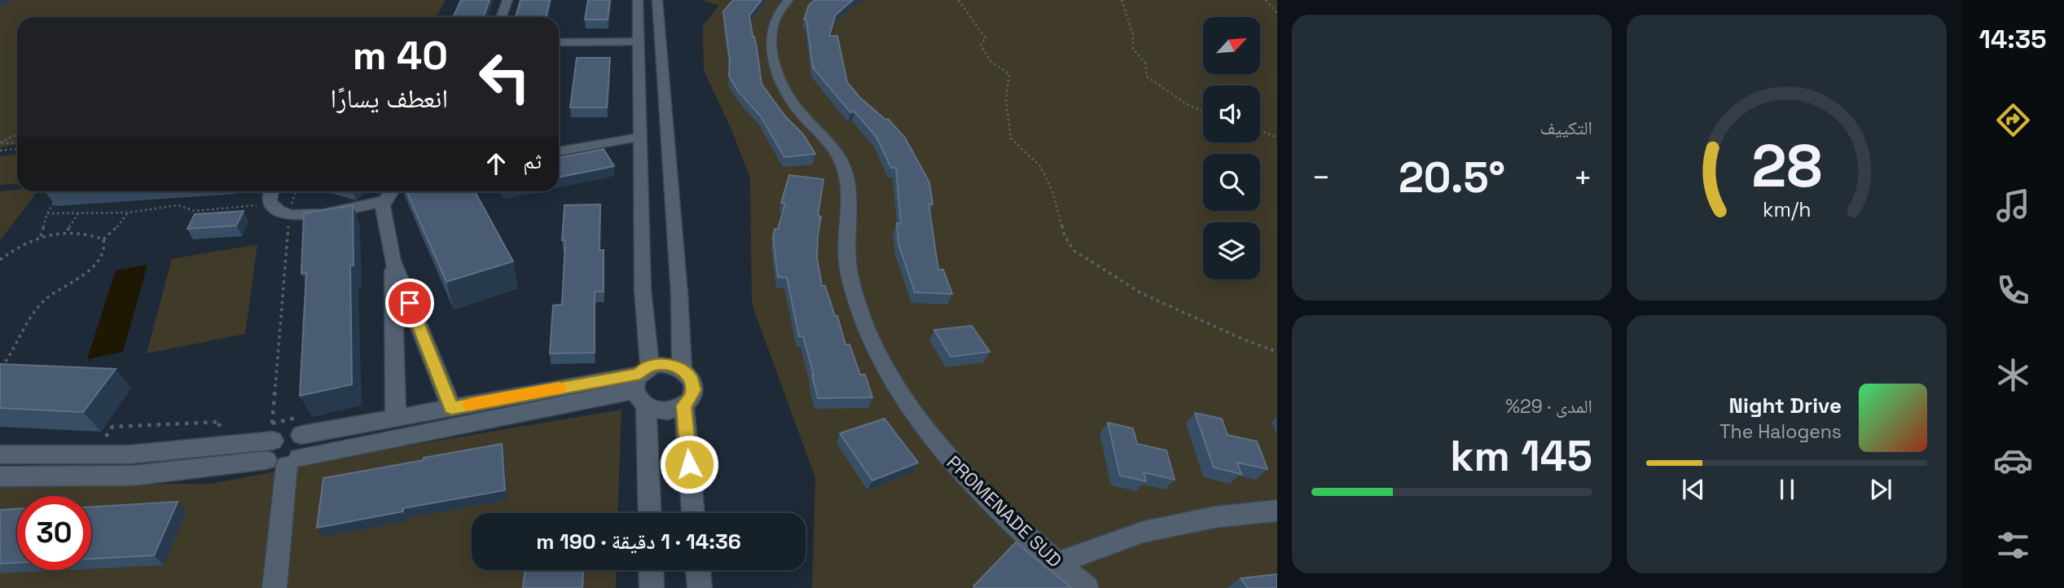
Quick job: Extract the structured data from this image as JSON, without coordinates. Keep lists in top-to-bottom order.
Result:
{
  "streets": {
    "street": ["PROMENADE SUD"]
  },
  "north": "top right",
  "page": {
    "tabs": "14:35",
    "tile": [
      "التكييف",
      ["المدى · 29%", "145 km"]
    ],
    "turn": ["40 m", "انعطف يسارًا"],
    "then": "ثم",
    "heat": ["−", "20.5°", "+"],
    "song": ["Night Drive", "The Halogens"],
    "limit": "30",
    "trip": "14:36 · 1 دقيقة · 190 m",
    "gauge": ["28", "km/h"]
  }
}
